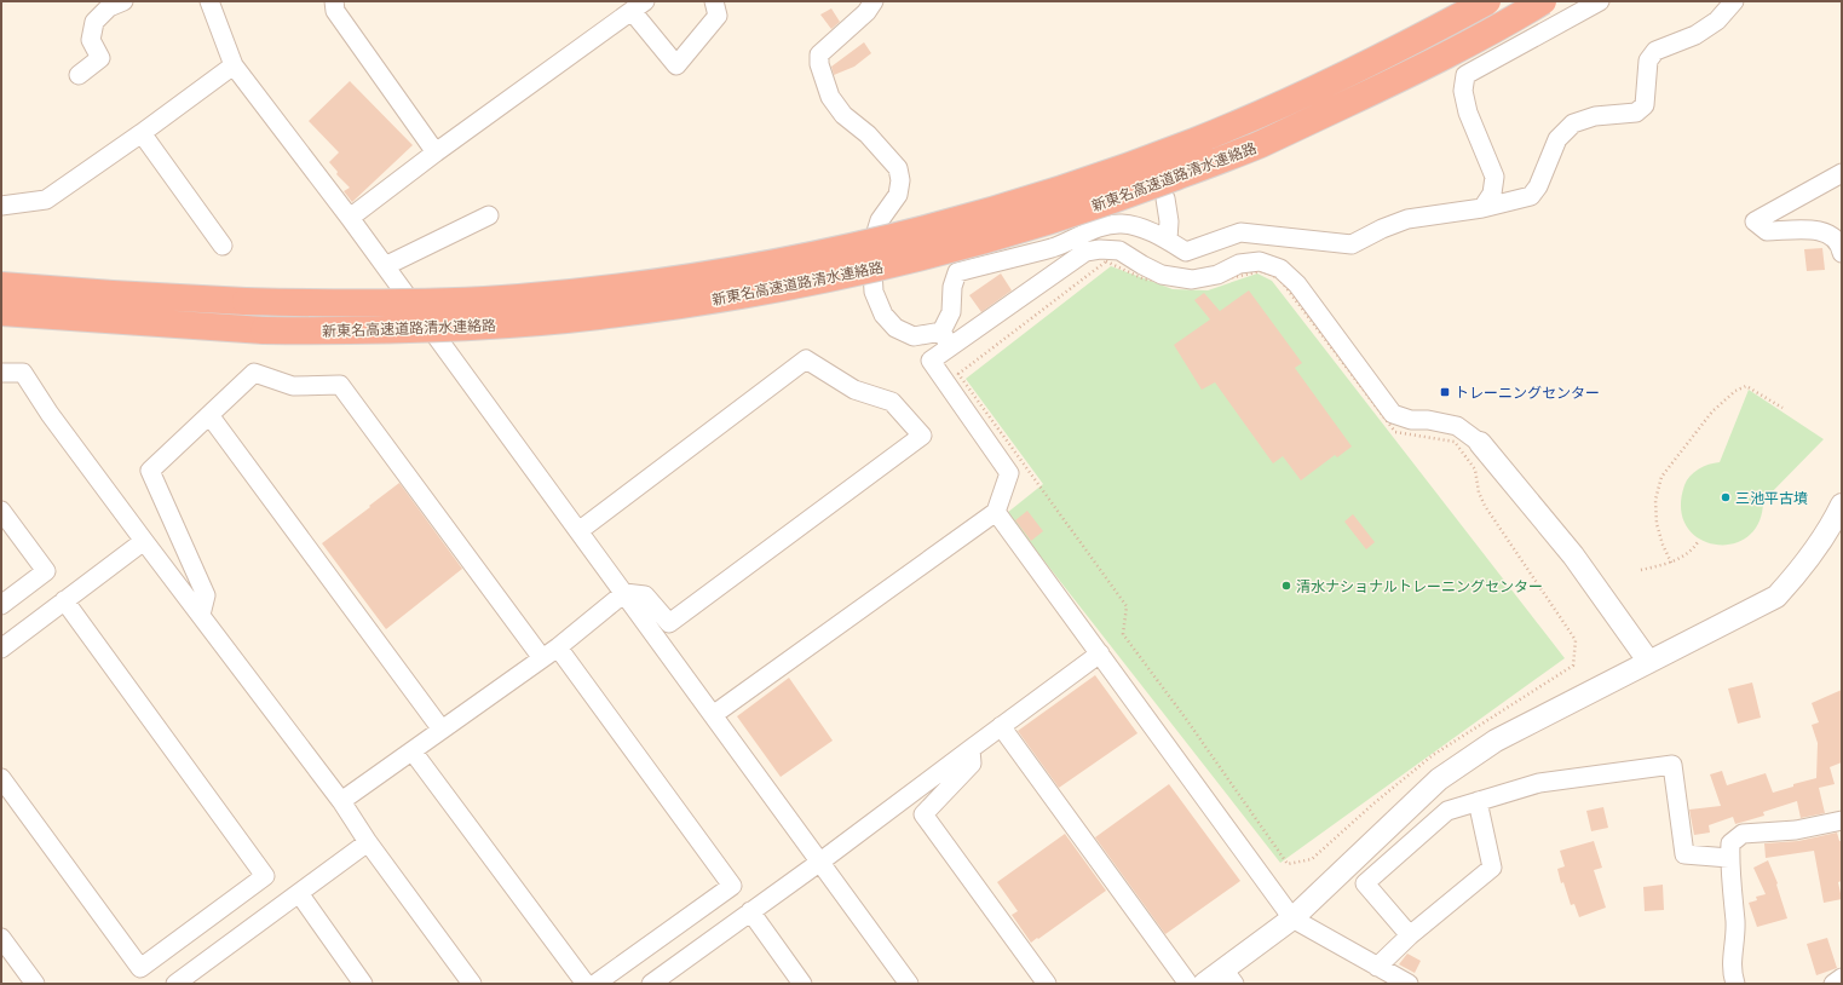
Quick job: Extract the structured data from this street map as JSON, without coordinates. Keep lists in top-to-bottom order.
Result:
{
  "streets": {
    "highway": ["新東名高速道路清水連絡路"]
  },
  "places": {
    "transit": ["トレーニングセンター"],
    "other": ["三池平古墳", "清水ナショナルトレーニングセンター"]
  }
}
